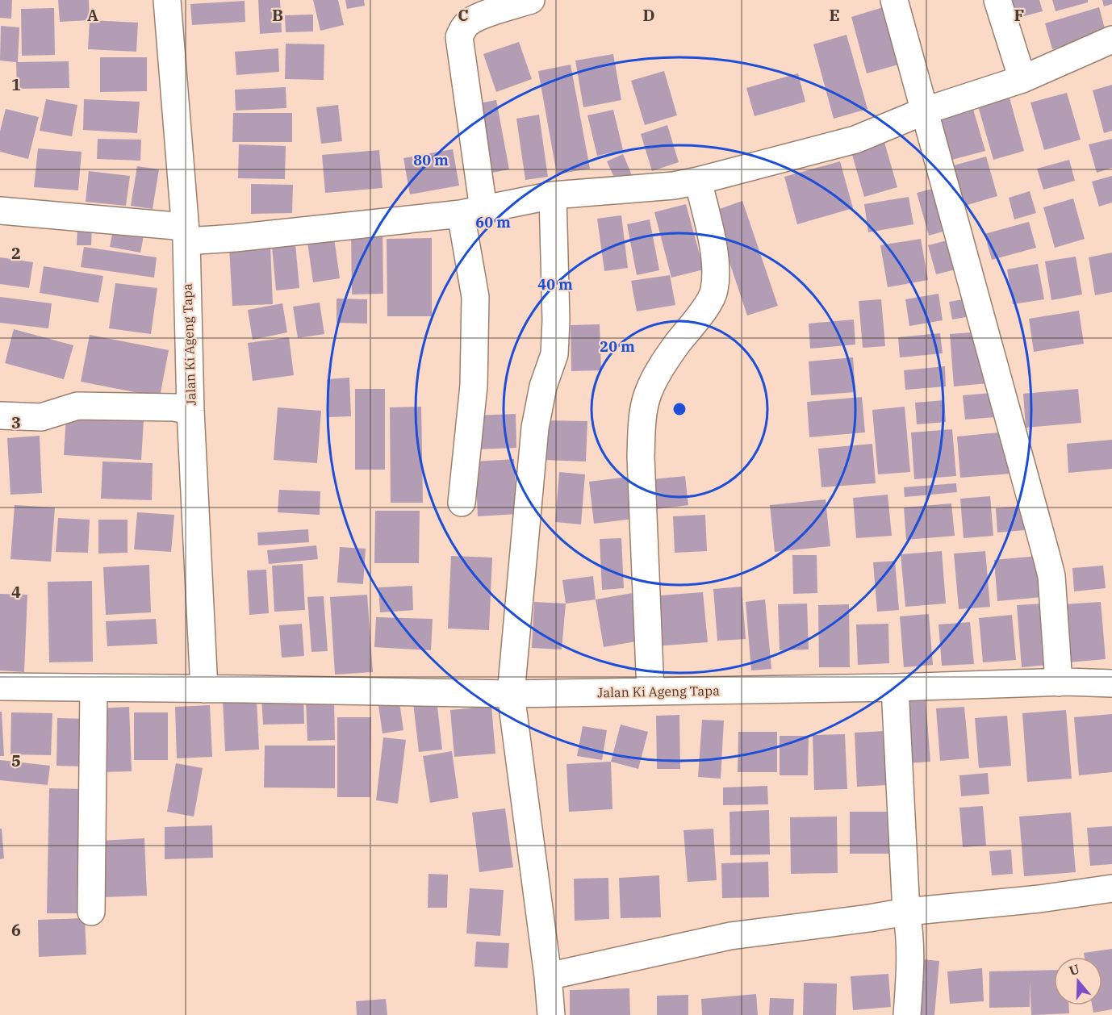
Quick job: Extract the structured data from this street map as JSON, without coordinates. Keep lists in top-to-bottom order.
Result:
{
  "streets": {
    "street": ["Jalan Ki Ageng Tapa"]
  },
  "north": "top",
  "grid": {
    "columns": [
      "A",
      "B",
      "C",
      "D",
      "E",
      "F"
    ],
    "rows": [
      "1",
      "2",
      "3",
      "4",
      "5",
      "6"
    ]
  },
  "rings": [
    "80 m",
    "60 m",
    "40 m",
    "20 m"
  ]
}
